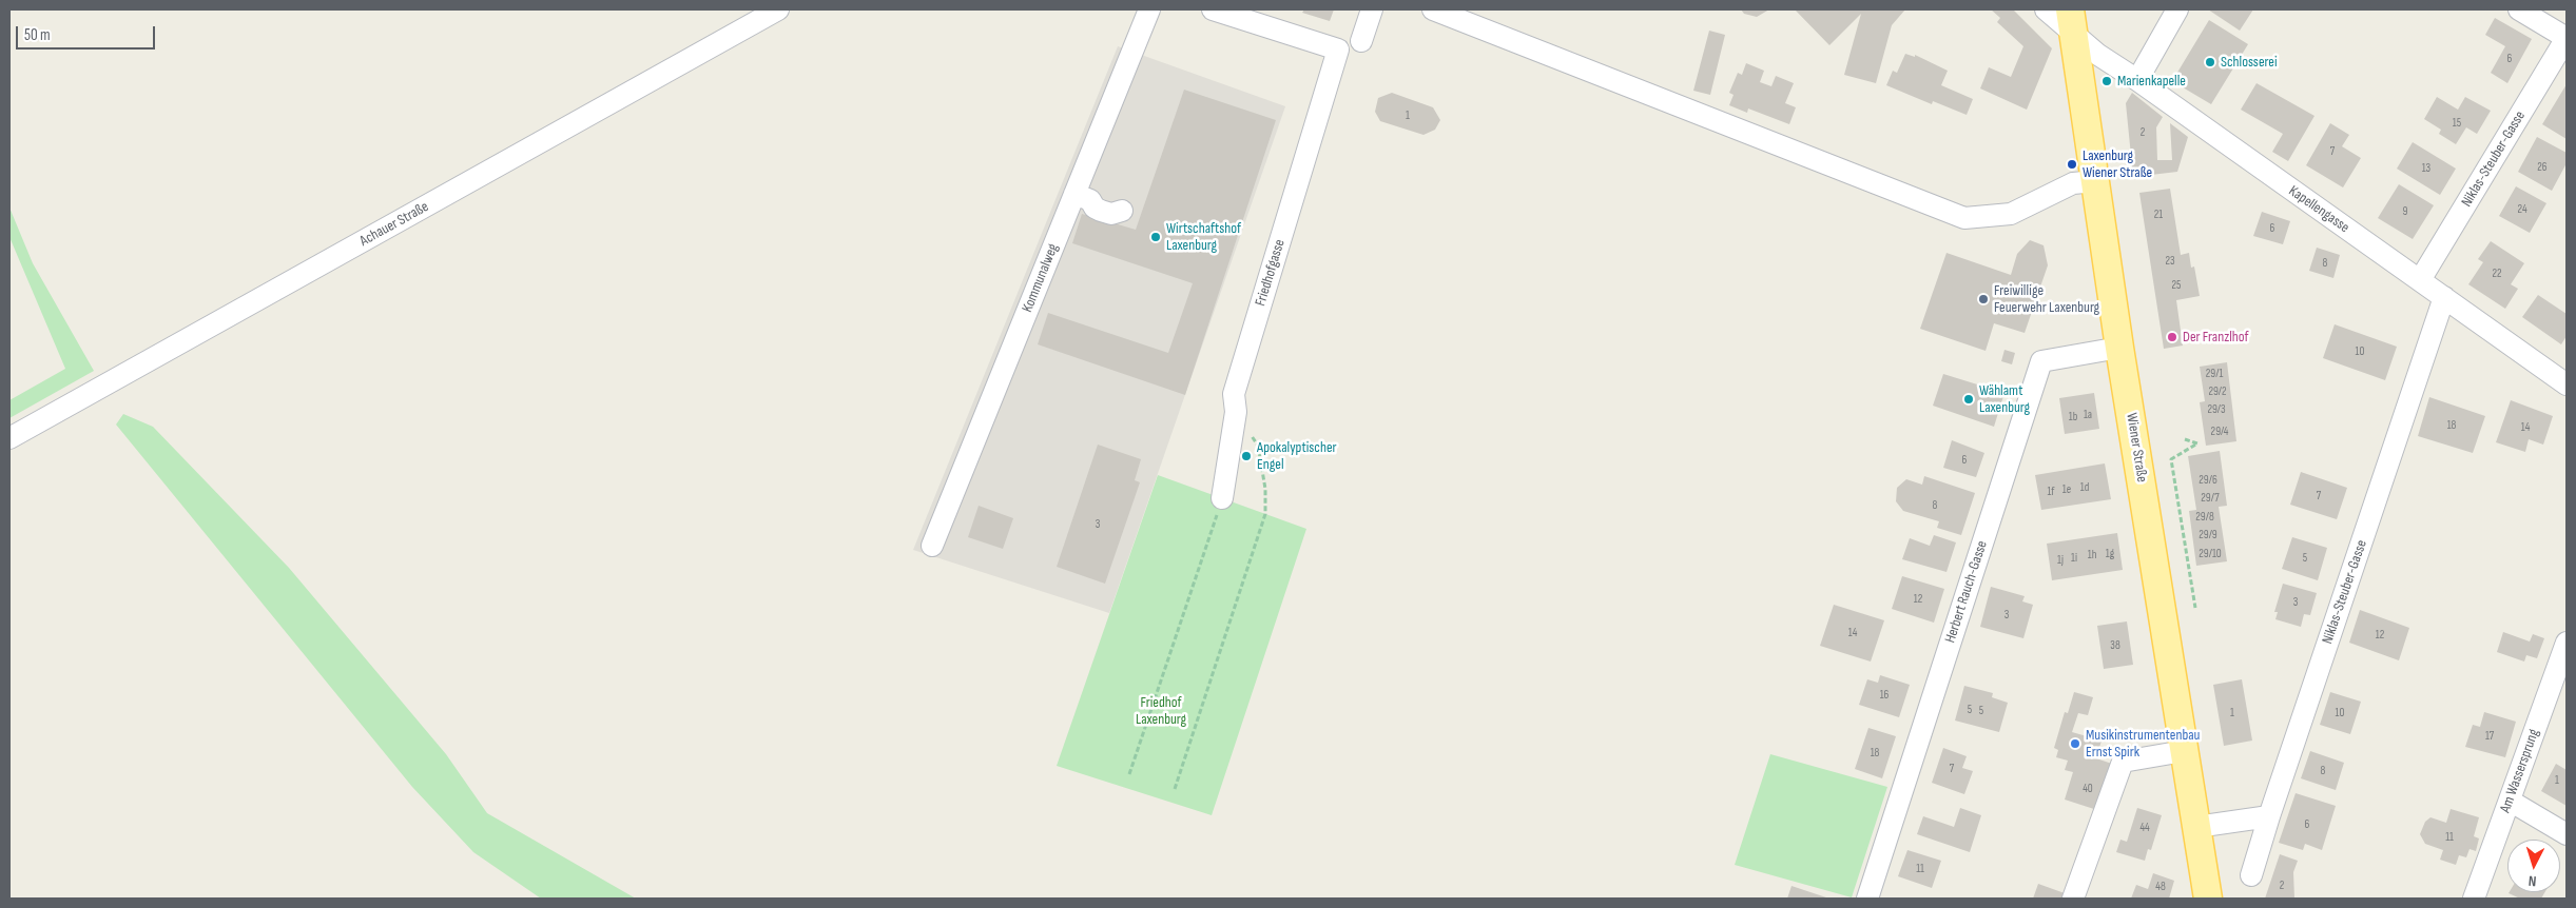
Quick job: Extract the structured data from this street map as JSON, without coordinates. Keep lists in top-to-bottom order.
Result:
{
  "streets": {
    "main road": ["Wiener Straße"],
    "street": [
      "Niklas-Steuber-Gasse",
      "Kapellengasse",
      "Achauer Straße",
      "Friedhofgasse",
      "Kommunalweg",
      "Herbert Rauch-Gasse",
      "Am Wassersprung"
    ]
  },
  "crossings": [
    ["Niklas-Steuber-Gasse", "Kapellengasse"],
    ["Kapellengasse", "Wiener Straße"],
    ["Wiener Straße", "Herbert Rauch-Gasse"]
  ],
  "parks": ["Friedhof Laxenburg"],
  "places": [
    "Schlosserei",
    "Marienkapelle",
    "Laxenburg Wiener Straße",
    "Wirtschaftshof Laxenburg",
    "Freiwillige Feuerwehr Laxenburg",
    "Der Franzlhof",
    "Wählamt Laxenburg",
    "Apokalyptischer Engel",
    "Musikinstrumentenbau Ernst Spirk"
  ],
  "house_numbers": [
    "6",
    "1",
    "15",
    "2",
    "7",
    "26",
    "13",
    "24",
    "9",
    "21",
    "6",
    "23",
    "8",
    "22",
    "25",
    "10",
    "29/1",
    "29/2",
    "29/3",
    "1a",
    "1b",
    "18",
    "14",
    "29/4",
    "6",
    "29/6",
    "1d",
    "1e",
    "1f",
    "7",
    "29/7",
    "8",
    "29/8",
    "3",
    "29/9",
    "1g",
    "29/10",
    "1h",
    "1i",
    "5",
    "1j",
    "12",
    "3",
    "3",
    "14",
    "12",
    "38",
    "16",
    "5",
    "5",
    "1",
    "10",
    "17",
    "18",
    "7",
    "8",
    "1",
    "40",
    "6",
    "44",
    "11",
    "11",
    "2",
    "48"
  ],
  "scale_bar": "50 m",
  "north": "bottom"
}
